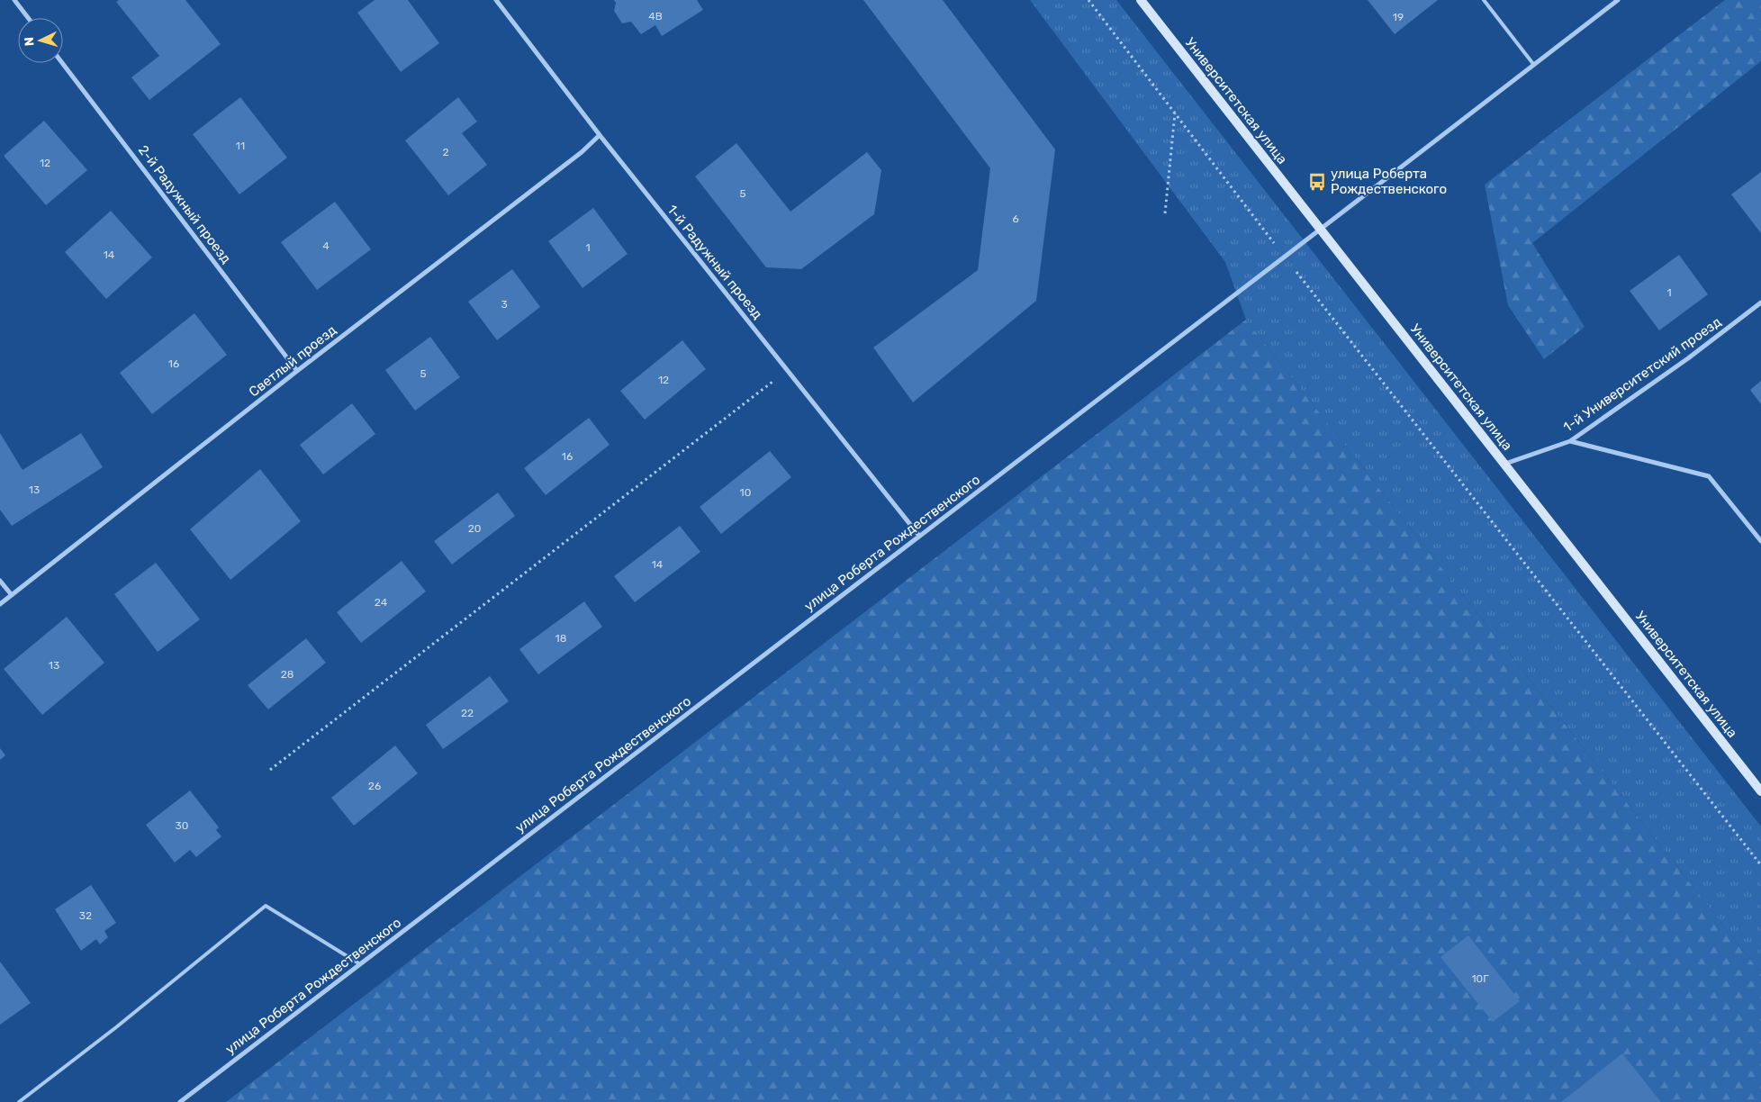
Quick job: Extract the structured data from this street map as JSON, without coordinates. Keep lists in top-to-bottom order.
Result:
{
  "streets": {
    "street": [
      "Университетская улица",
      "2-й Радужный проезд",
      "1-й Радужный проезд",
      "Светлый проезд",
      "1-й Университетский проезд",
      "улица Роберта Рождественского"
    ]
  },
  "crossings": [
    ["Университетская улица", "1-й Университетский проезд"],
    ["Университетская улица", "улица Роберта Рождественского"],
    ["2-й Радужный проезд", "Светлый проезд"],
    ["1-й Радужный проезд", "Светлый проезд"],
    ["1-й Радужный проезд", "улица Роберта Рождественского"]
  ],
  "places": {
    "bus stop": ["улица Роберта Рождественского"]
  },
  "house_numbers": [
    "4В",
    "19",
    "11",
    "2",
    "12",
    "5",
    "6",
    "4",
    "1",
    "14",
    "1",
    "3",
    "16",
    "5",
    "12",
    "16",
    "13",
    "10",
    "20",
    "14",
    "24",
    "18",
    "13",
    "28",
    "22",
    "26",
    "30",
    "32",
    "10Г"
  ],
  "north": "left"
}
